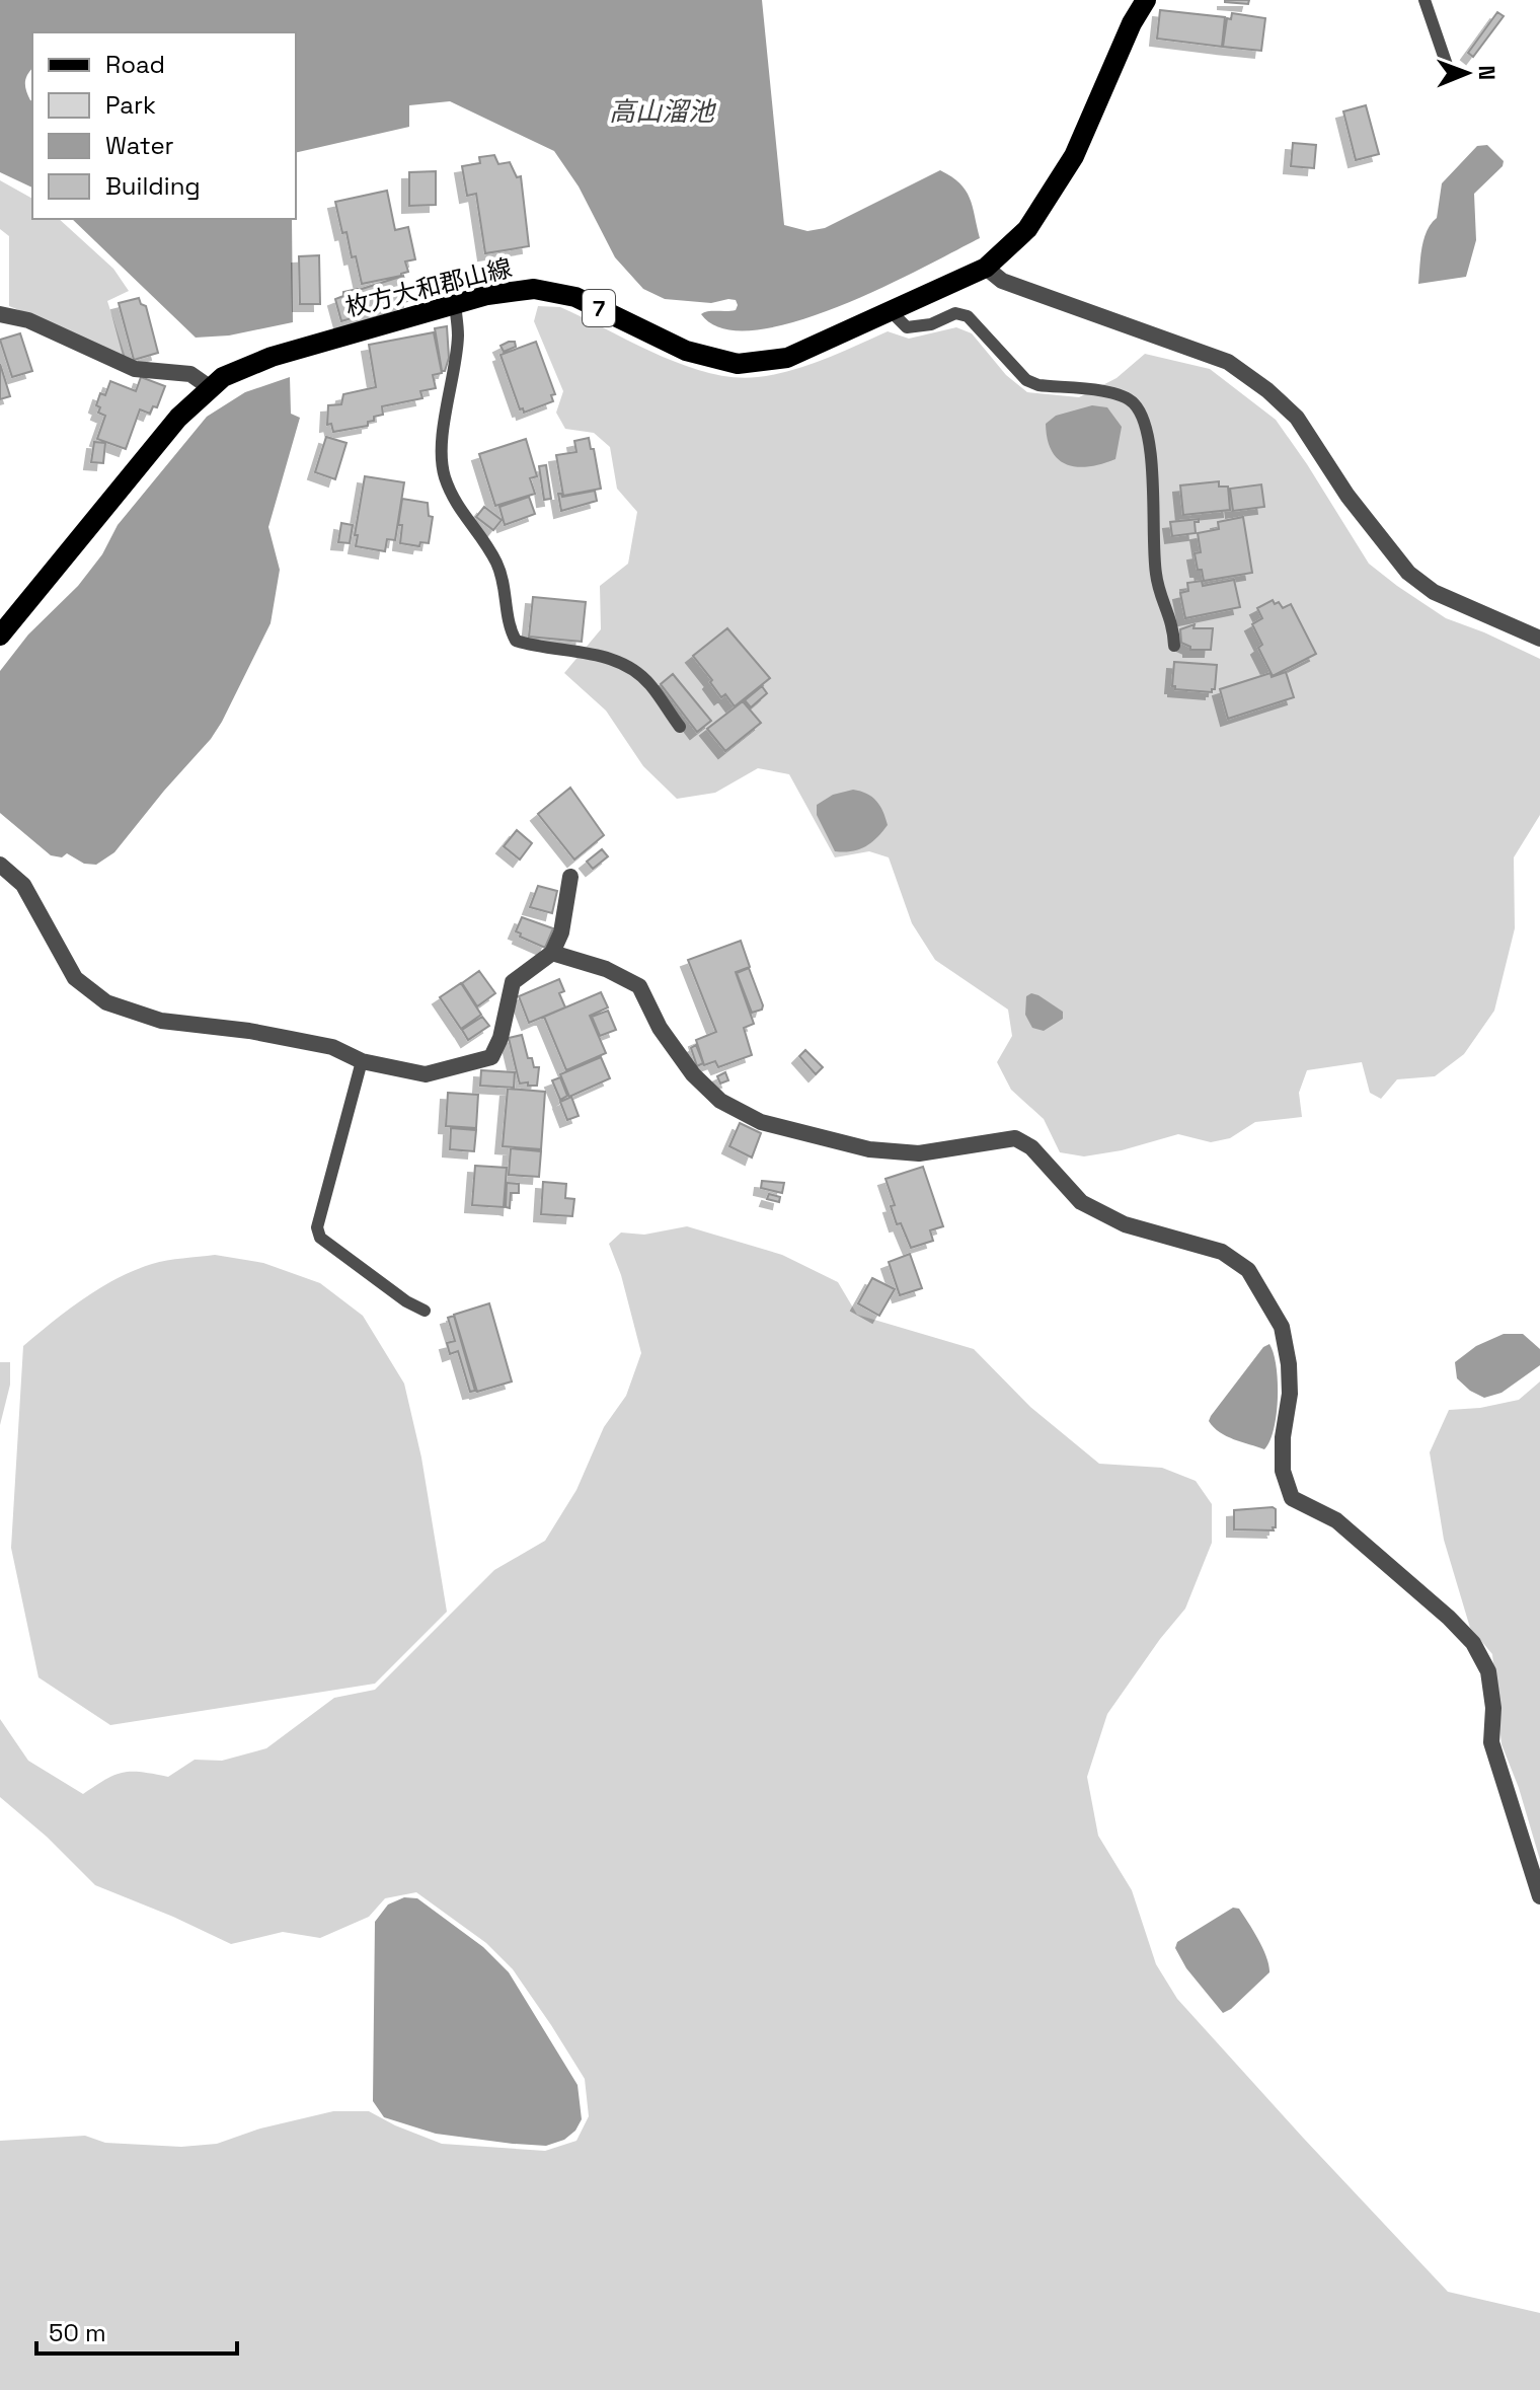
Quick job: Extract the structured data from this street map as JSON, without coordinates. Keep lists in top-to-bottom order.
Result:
{
  "streets": {
    "main road": ["枚方大和郡山線", "7"]
  },
  "water": ["高山溜池"],
  "legend": [
    "Road",
    "Park",
    "Water",
    "Building"
  ],
  "scale_bar": "50 m",
  "north": "right"
}
